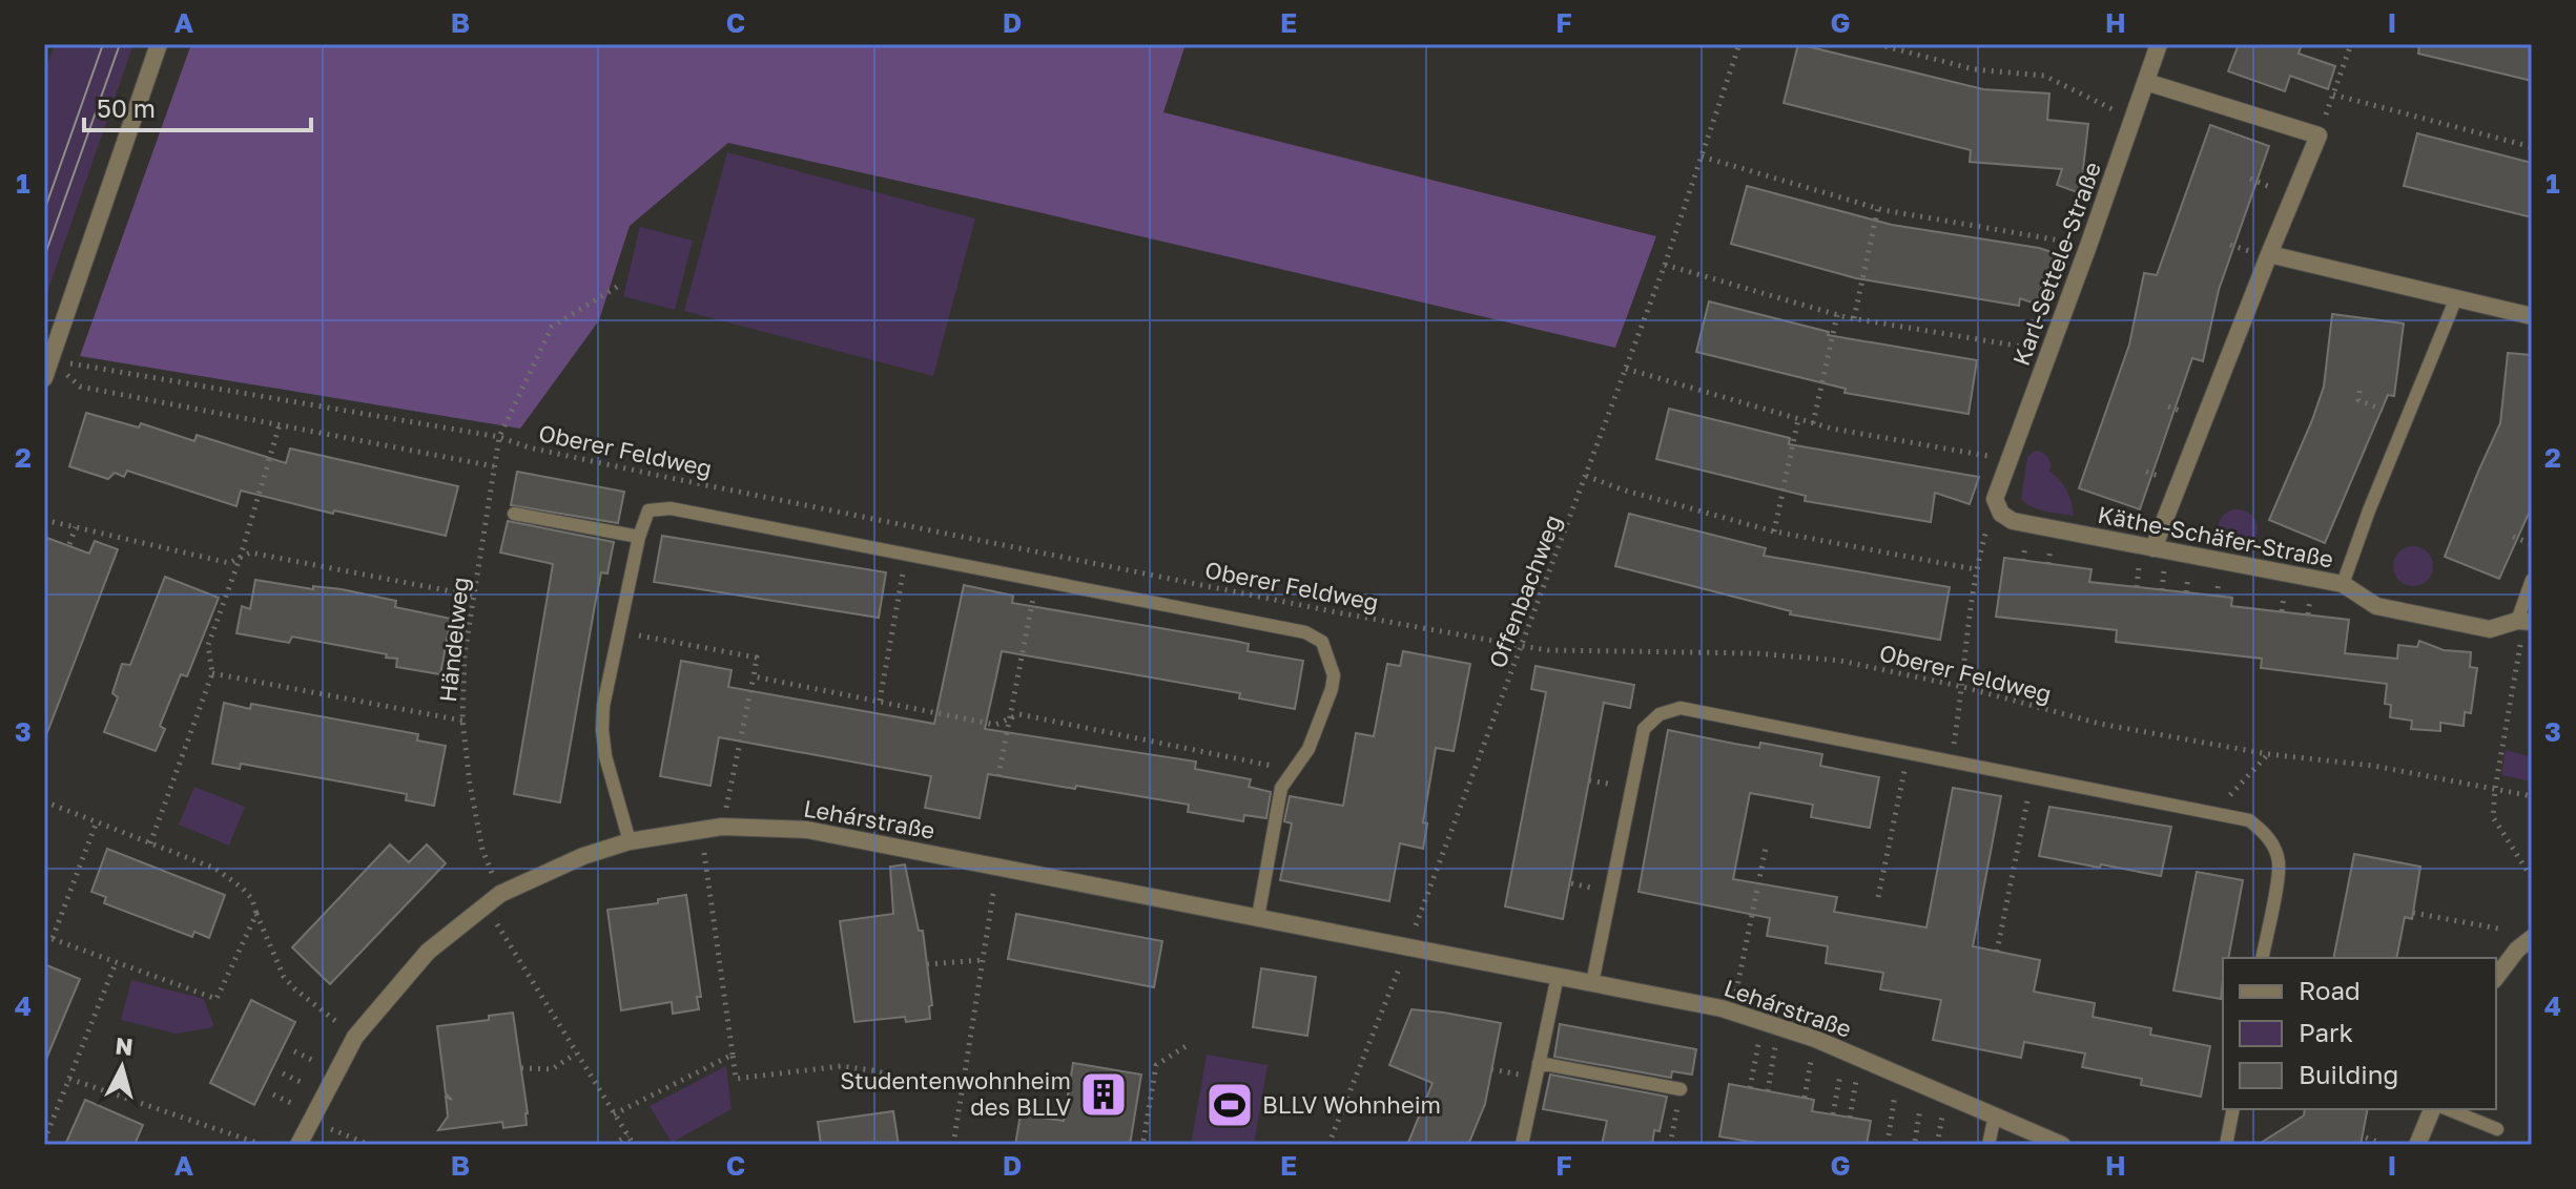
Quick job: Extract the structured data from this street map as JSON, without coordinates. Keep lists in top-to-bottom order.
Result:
{
  "streets": {
    "street": ["Karl-Settele-Straße", "Käthe-Schäfer-Straße", "Lehárstraße"],
    "path": ["Oberer Feldweg", "Offenbachweg", "Händelweg"]
  },
  "crossings": [
    ["Karl-Settele-Straße", "Käthe-Schäfer-Straße"],
    ["Oberer Feldweg", "Offenbachweg"],
    ["Oberer Feldweg", "Händelweg"],
    ["Offenbachweg", "Lehárstraße"],
    ["Händelweg", "Lehárstraße"]
  ],
  "places": {
    "building": ["Studentenwohnheim des BLLV"],
    "sports": ["BLLV Wohnheim"]
  },
  "legend": ["Road", "Park", "Building"],
  "scale_bar": "50 m",
  "north": "top",
  "grid": {
    "columns": [
      "A",
      "B",
      "C",
      "D",
      "E",
      "F",
      "G",
      "H",
      "I"
    ],
    "rows": [
      "1",
      "2",
      "3",
      "4"
    ]
  }
}
